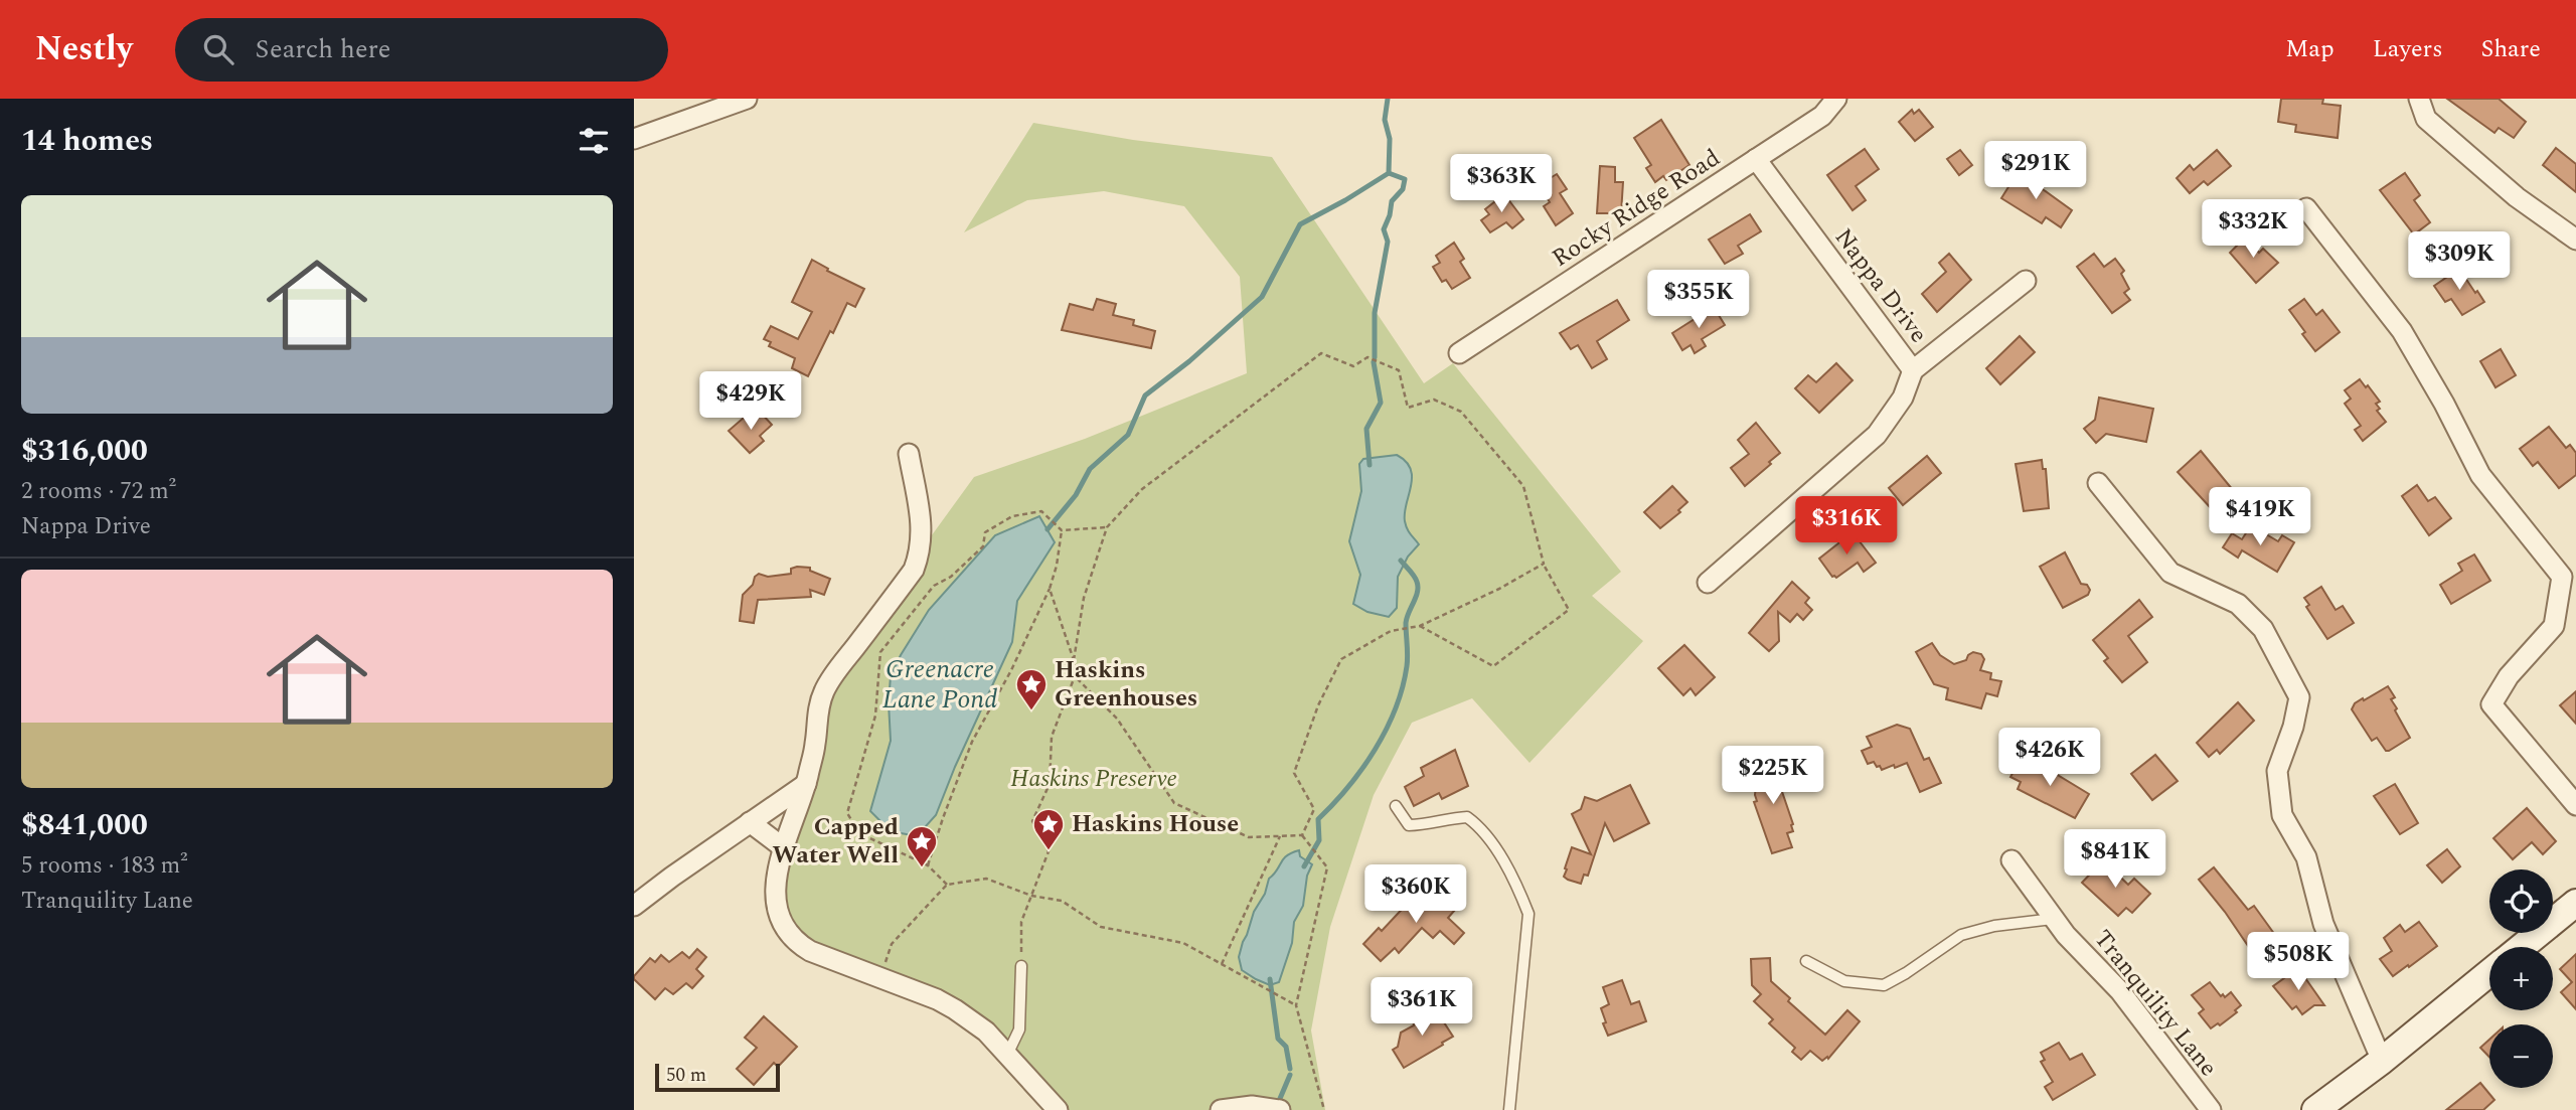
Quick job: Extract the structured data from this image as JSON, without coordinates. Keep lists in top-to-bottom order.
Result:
{
  "streets": {
    "street": ["Rocky Ridge Road", "Nappa Drive", "Tranquility Lane"]
  },
  "crossings": [
    ["Rocky Ridge Road", "Nappa Drive"]
  ],
  "water": ["Greenacre Lane Pond"],
  "parks": ["Haskins Preserve"],
  "places": {
    "place": ["Haskins Greenhouses", "Haskins House", "Capped Water Well"]
  },
  "scale_bar": "50 m",
  "page": {
    "header": "Nestly",
    "search": "Search here",
    "nav": ["Map", "Layers", "Share"],
    "heading": "14 homes",
    "price": [
      "$291K",
      "$363K",
      "$332K",
      "$309K",
      "$355K",
      "$429K",
      "$419K",
      "$316K",
      "$426K",
      "$225K",
      "$841K",
      "$360K",
      "$508K",
      "$361K"
    ],
    "list": [
      {
        "name": "$316,000",
        "note": "2 rooms · 72 m² · Nappa Drive"
      },
      {
        "name": "$841,000",
        "note": "5 rooms · 183 m² · Tranquility Lane"
      }
    ],
    "map_buttons": ["+", "−"],
    "scale": "50 m"
  }
}
